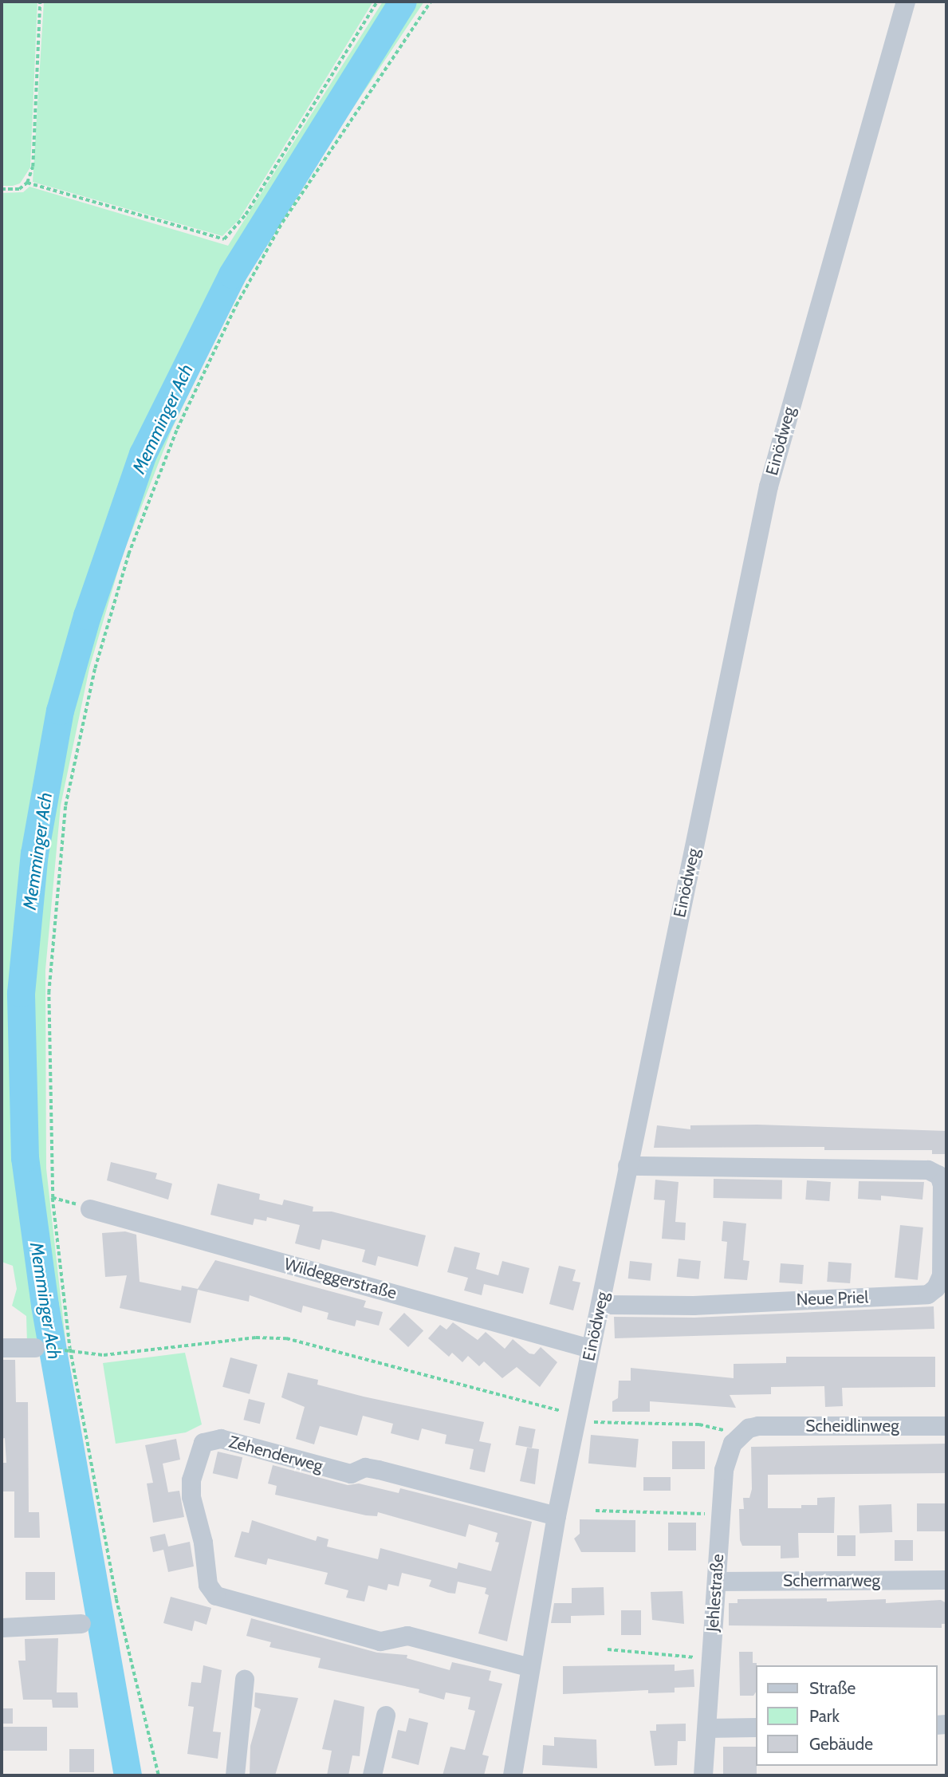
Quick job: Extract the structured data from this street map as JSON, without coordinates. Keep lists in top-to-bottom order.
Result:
{
  "streets": {
    "street": [
      "Einödweg",
      "Wildeggerstraße",
      "Neue Priel",
      "Scheidlinweg",
      "Zehenderweg",
      "Schermarweg",
      "Jehlestraße"
    ]
  },
  "crossings": [
    ["Einödweg", "Wildeggerstraße"],
    ["Einödweg", "Neue Priel"],
    ["Einödweg", "Zehenderweg"],
    ["Scheidlinweg", "Jehlestraße"],
    ["Schermarweg", "Jehlestraße"]
  ],
  "water": ["Memminger Ach"],
  "legend": ["Straße", "Park", "Gebäude"]
}
